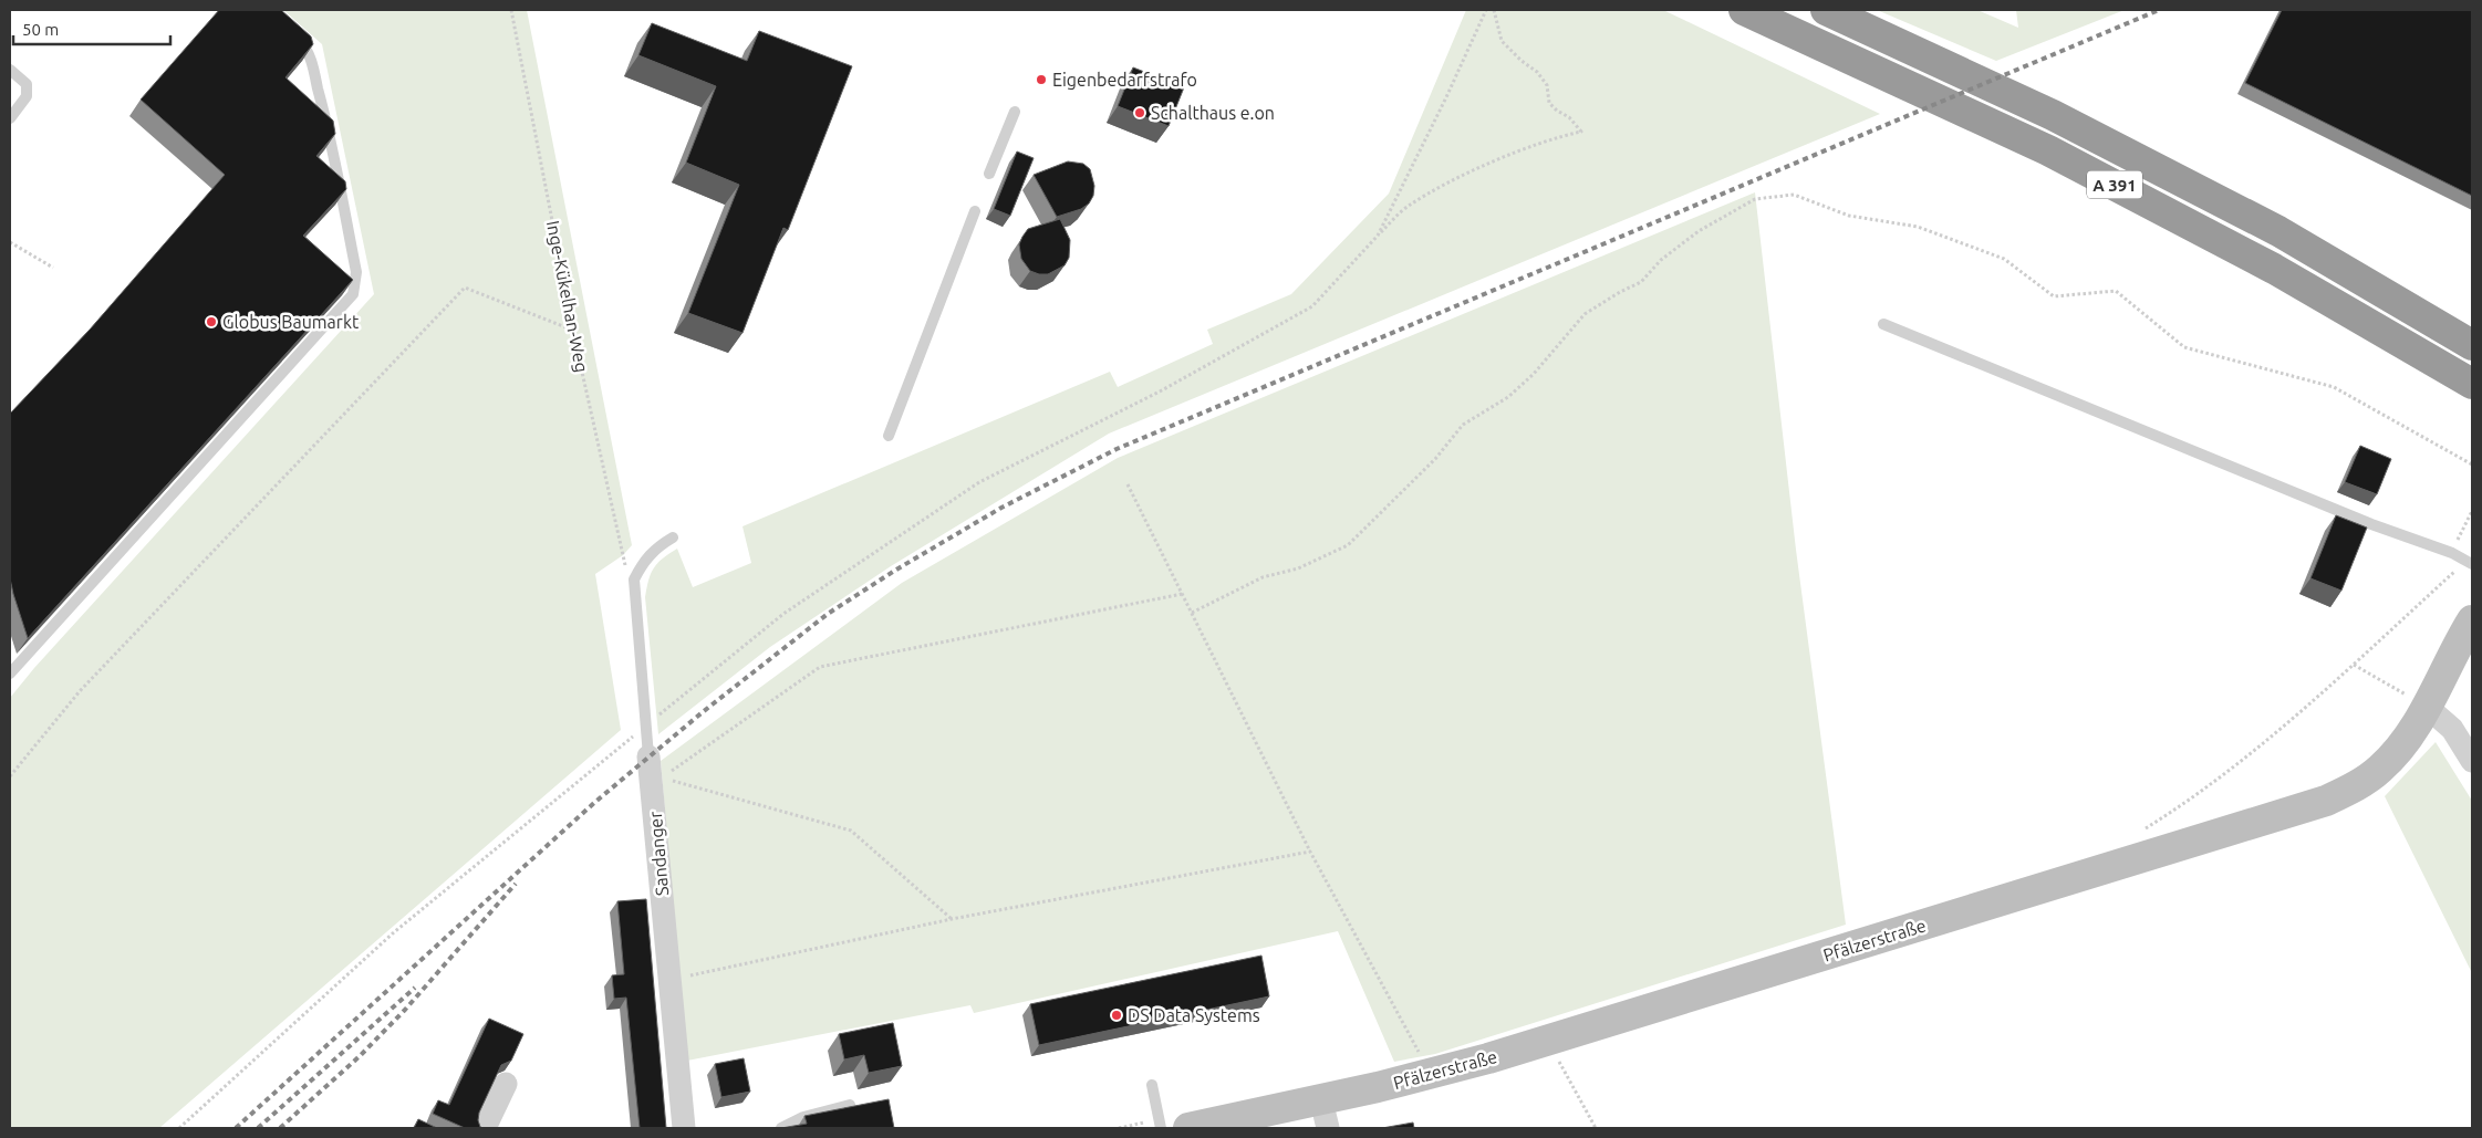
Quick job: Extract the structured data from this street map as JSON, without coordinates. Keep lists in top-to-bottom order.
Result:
{
  "streets": {
    "highway": ["A 391"],
    "street": ["Sandanger", "Pfälzerstraße"],
    "path": ["Inge-Kükelhan-Weg"]
  },
  "crossings": [
    ["Inge-Kükelhan-Weg", "Sandanger"]
  ],
  "places": [
    "Eigenbedarfstrafo",
    "Schalthaus e.on",
    "Globus Baumarkt",
    "DS Data Systems"
  ],
  "scale_bar": "50 m"
}
